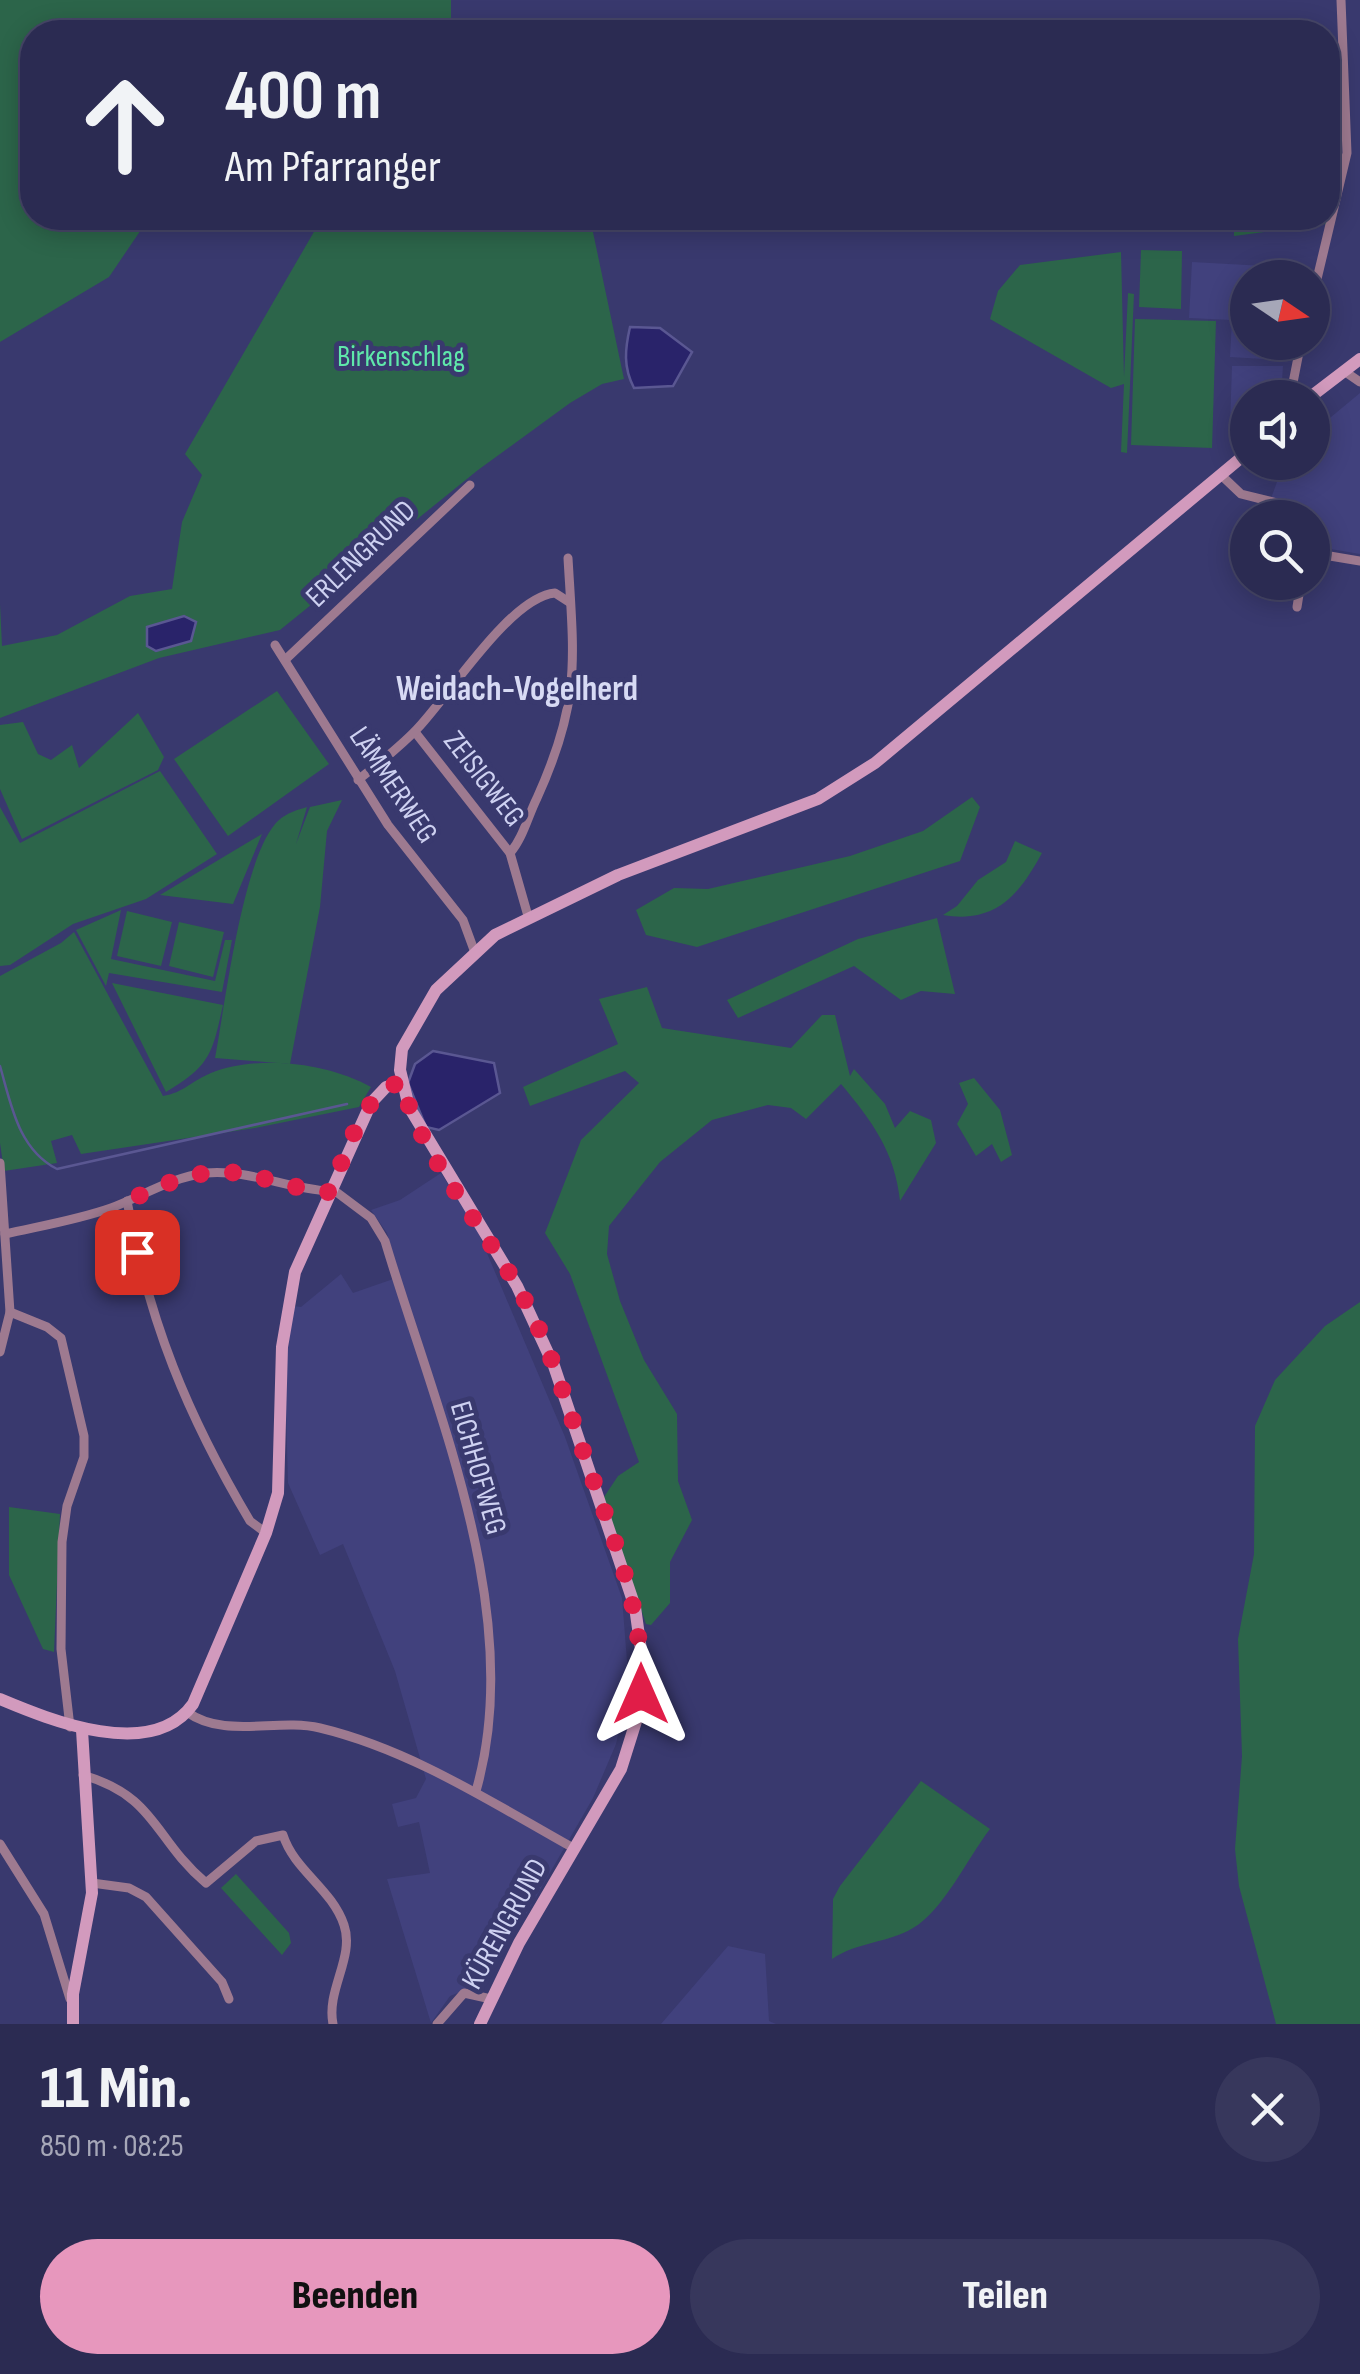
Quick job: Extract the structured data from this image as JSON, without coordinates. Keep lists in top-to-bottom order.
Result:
{
  "streets": {
    "main road": ["KÜRENGRUND"],
    "street": [
      "ERLENGRUND",
      "ZEISIGWEG",
      "LÄMMERWEG",
      "EICHHOFWEG"
    ]
  },
  "crossings": [
    ["ERLENGRUND", "LÄMMERWEG"]
  ],
  "districts": ["Weidach-Vogelherd"],
  "parks": ["Birkenschlag"],
  "north": "right",
  "page": {
    "turn": ["400 m", "Am Pfarranger"],
    "heading": ["11 Min.", "850 m · 08:25"],
    "buttons": ["Beenden", "Teilen"]
  }
}
